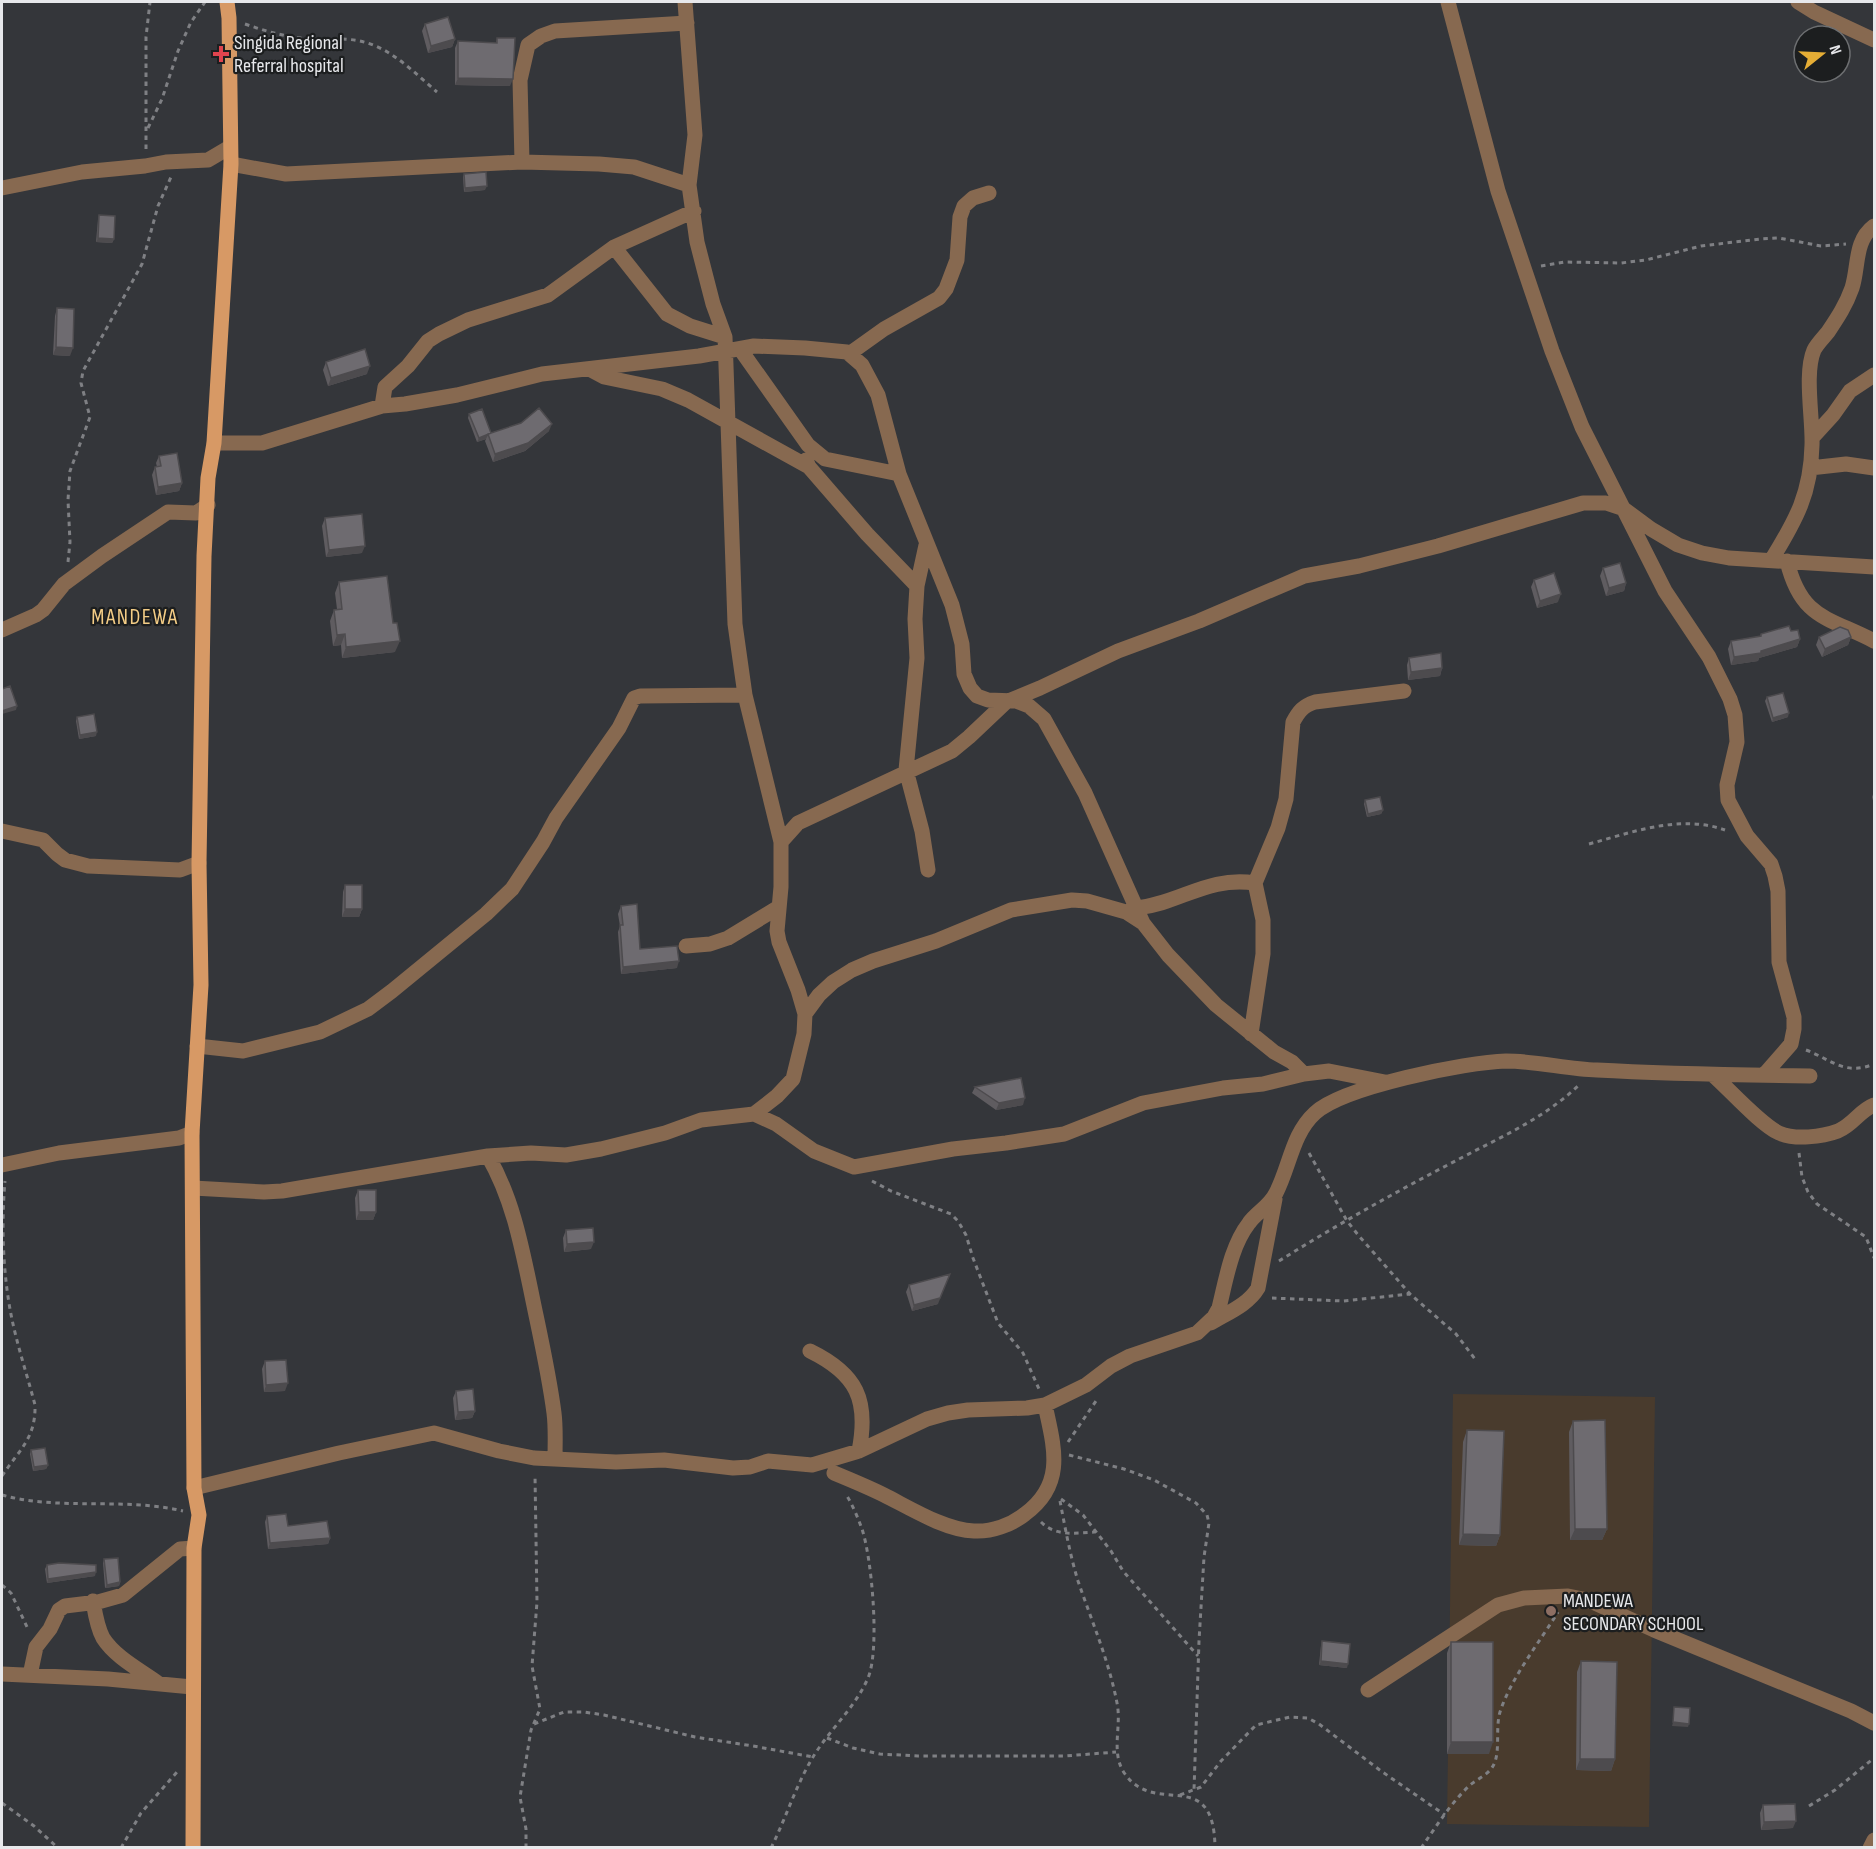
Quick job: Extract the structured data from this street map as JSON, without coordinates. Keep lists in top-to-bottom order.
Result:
{
  "districts": ["MANDEWA"],
  "places": {
    "health": ["Singida Regional Referral hospital"],
    "other": ["MANDEWA SECONDARY SCHOOL"]
  },
  "north": "right"
}
